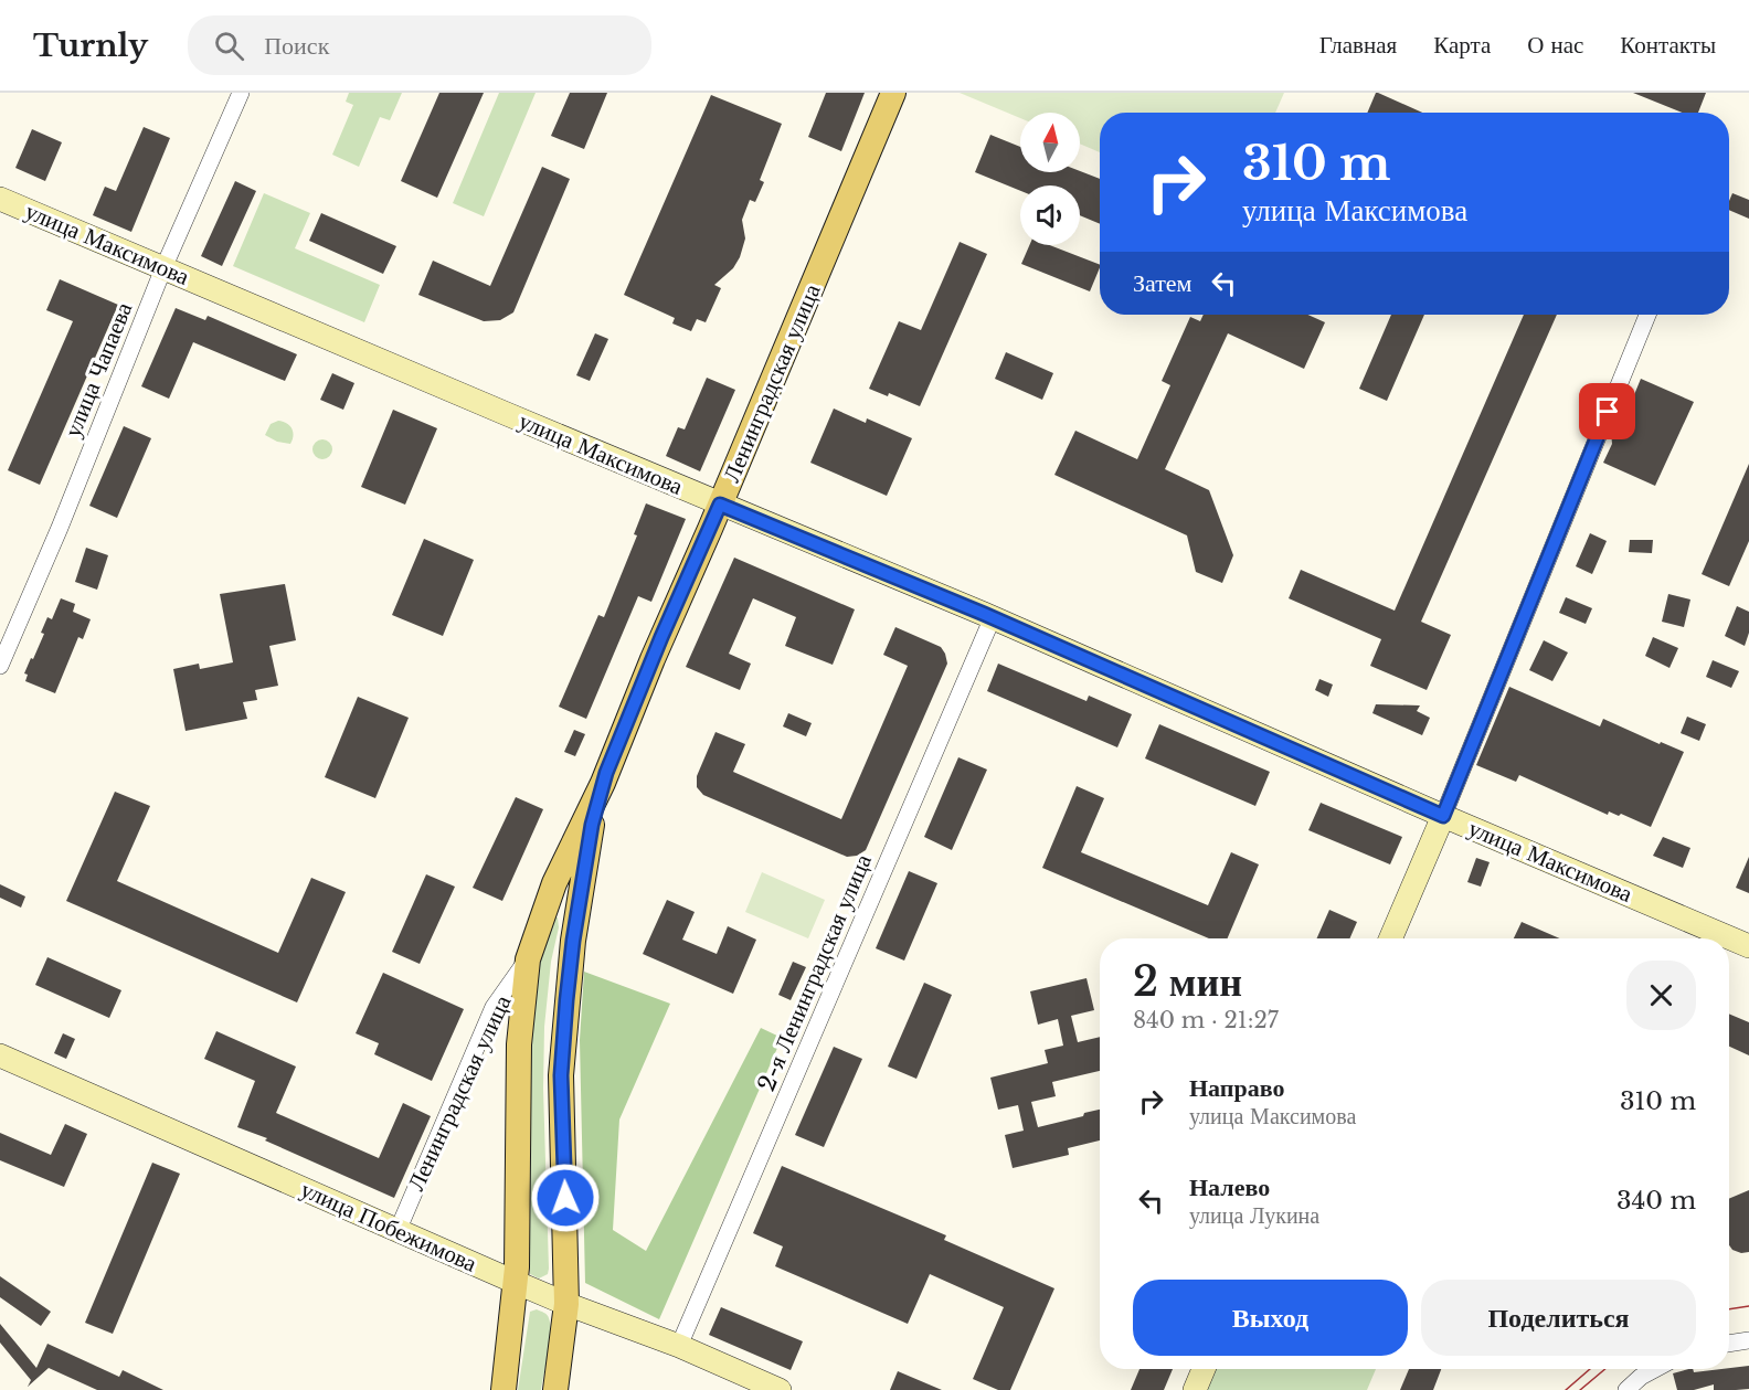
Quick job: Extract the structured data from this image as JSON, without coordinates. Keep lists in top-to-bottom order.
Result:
{
  "streets": {
    "main road": ["улица Максимова", "Ленинградская улица", "улица Побежимова"],
    "street": ["улица Чапаева", "2-я Ленинградская улица"]
  },
  "crossings": [
    ["улица Максимова", "улица Чапаева"],
    ["улица Максимова", "Ленинградская улица"],
    ["улица Максимова", "2-я Ленинградская улица"],
    ["Ленинградская улица", "улица Побежимова"],
    ["2-я Ленинградская улица", "улица Побежимова"]
  ],
  "north": "top",
  "page": {
    "header": "Turnly",
    "search": "Поиск",
    "nav": [
      "Главная",
      "Карта",
      "О нас",
      "Контакты"
    ],
    "turn": ["310 m", "улица Максимова"],
    "then": "Затем",
    "heading": ["2 мин", "840 m · 21:27"],
    "list": [
      {
        "name": "Направо",
        "note": "улица Максимова",
        "value": "310 m"
      },
      {
        "name": "Налево",
        "note": "улица Лукина",
        "value": "340 m"
      }
    ],
    "buttons": ["Выход", "Поделиться"]
  }
}
